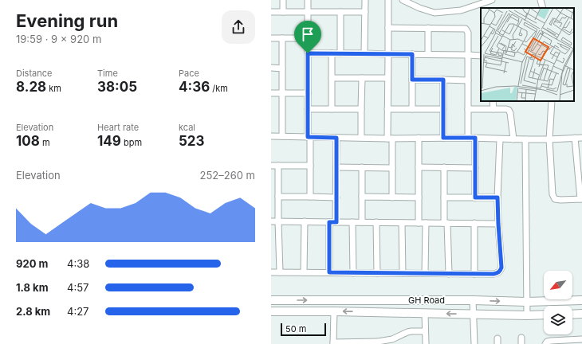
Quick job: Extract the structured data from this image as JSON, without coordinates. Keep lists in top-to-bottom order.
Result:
{
  "streets": {
    "main road": ["GH Road"]
  },
  "scale_bar": "50 m",
  "north": "bottom left",
  "page": {
    "heading": ["Evening run", "19:59 · 9 × 920 m"],
    "stats": [
      ["Distance", "8.28 km"],
      ["Time", "38:05"],
      ["Pace", "4:36 /km"],
      ["Elevation", "108 m"],
      ["Heart rate", "149 bpm"],
      ["kcal", "523"]
    ],
    "chart": ["Elevation", "252–260 m"],
    "list": [
      {
        "name": "920 m",
        "note": "4:38"
      },
      {
        "name": "1.8 km",
        "note": "4:57"
      },
      {
        "name": "2.8 km",
        "note": "4:27"
      }
    ],
    "scale": "50 m"
  }
}
